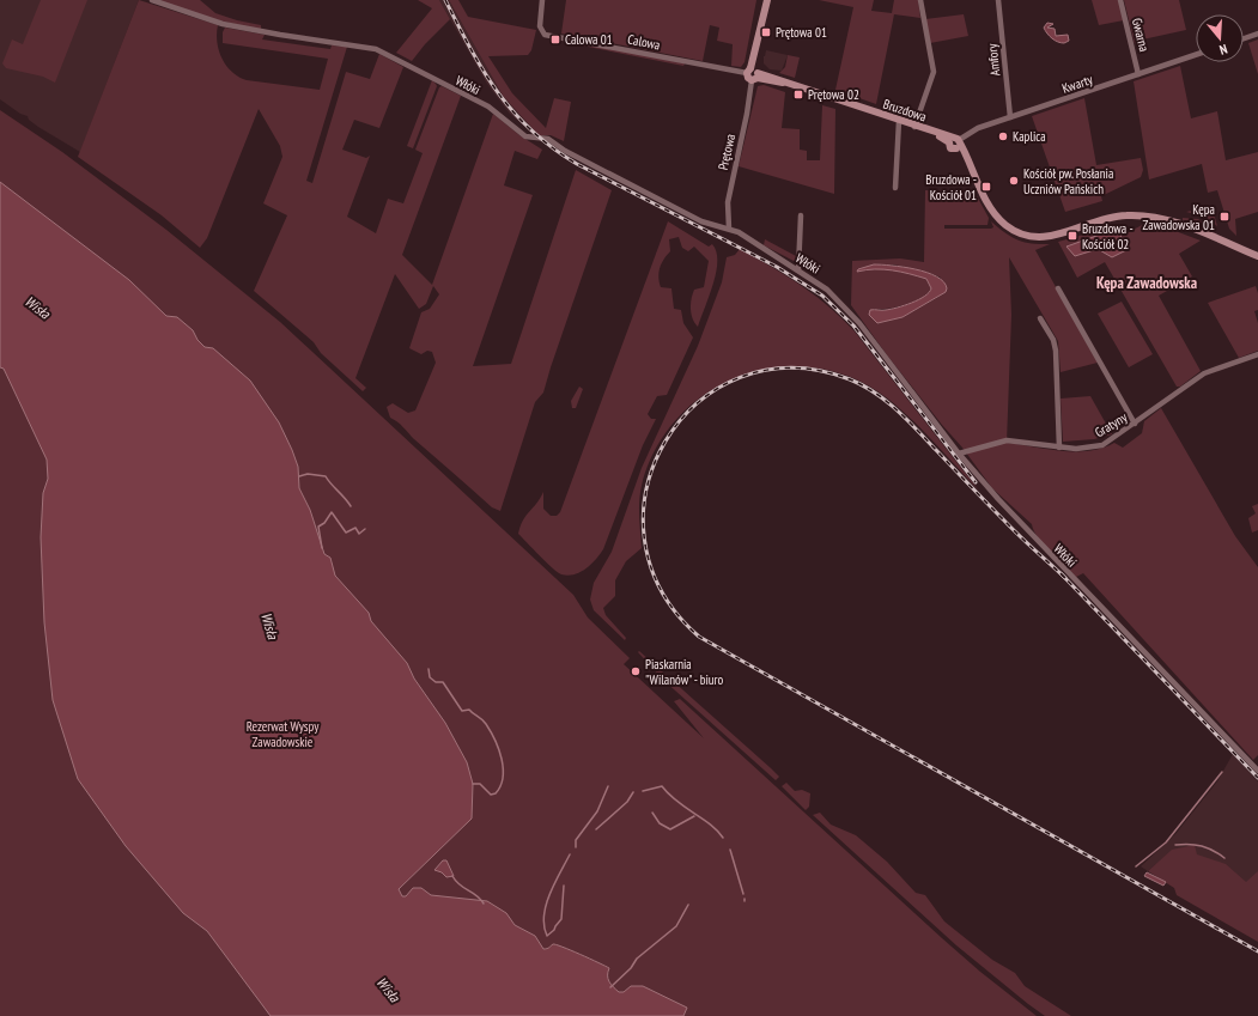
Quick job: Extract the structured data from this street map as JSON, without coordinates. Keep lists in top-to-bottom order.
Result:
{
  "streets": {
    "street": [
      "Gwarna",
      "Calowa",
      "Amfory",
      "Kwarty",
      "Włóki",
      "Bruzdowa",
      "Prętowa",
      "Gratyny"
    ]
  },
  "crossings": [
    ["Gwarna", "Kwarty"],
    ["Calowa", "Bruzdowa"],
    ["Calowa", "Prętowa"],
    ["Amfory", "Kwarty"],
    ["Kwarty", "Bruzdowa"],
    ["Włóki", "Prętowa"],
    ["Włóki", "Gratyny"],
    ["Bruzdowa", "Prętowa"]
  ],
  "districts": ["Kępa Zawadowska"],
  "water": ["Wisła"],
  "parks": ["Rezerwat Wyspy Zawadowskie"],
  "places": {
    "transit": [
      "Prętowa 01",
      "Calowa 01",
      "Prętowa 02",
      "Bruzdowa - Kościół 01",
      "Kępa Zawadowska 01",
      "Bruzdowa - Kościół 02"
    ],
    "other": ["Kaplica", "Kościół pw. Posłania Uczniów Pańskich", "Piaskarnia \"Wilanów\" - biuro"]
  },
  "north": "bottom"
}
